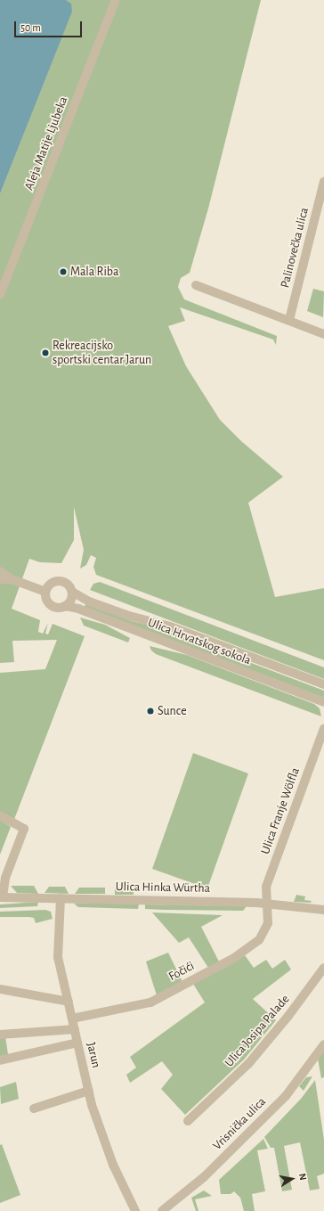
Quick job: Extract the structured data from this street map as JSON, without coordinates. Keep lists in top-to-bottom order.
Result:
{
  "streets": {
    "street": [
      "Aleja Matije Ljubeka",
      "Palinovečka ulica",
      "Ulica Hrvatskog sokola",
      "Ulica Franje Wölfla",
      "Ulica Hinka Würtha",
      "Fočići",
      "Ulica Josipa Palade",
      "Jarun",
      "Vrisnička ulica"
    ]
  },
  "crossings": [
    ["Ulica Franje Wölfla", "Ulica Hinka Würtha"],
    ["Ulica Franje Wölfla", "Fočići"],
    ["Ulica Hinka Würtha", "Fočići"],
    ["Ulica Hinka Würtha", "Jarun"],
    ["Fočići", "Jarun"]
  ],
  "places": ["Mala Riba", "Rekreacijsko sportski centar Jarun", "Sunce"],
  "scale_bar": "50 m",
  "north": "right"
}
